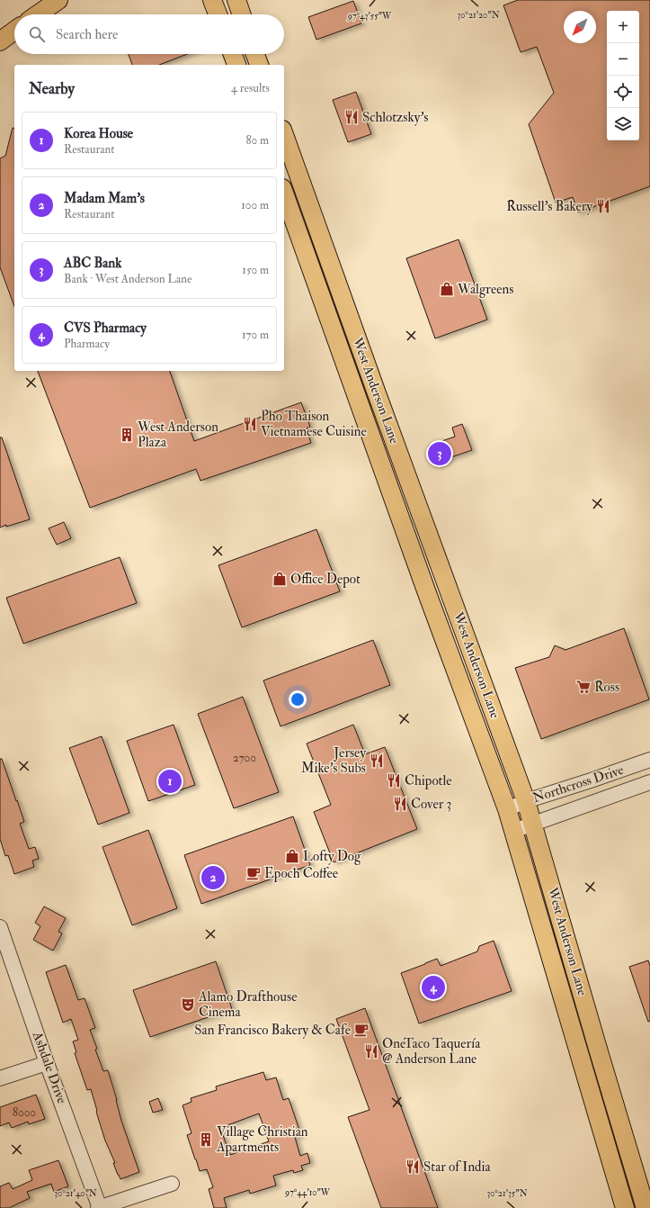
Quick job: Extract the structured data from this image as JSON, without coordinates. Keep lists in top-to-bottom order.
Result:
{
  "streets": {
    "main road": ["West Anderson Lane"],
    "street": ["Northcross Drive", "Ashdale Drive"]
  },
  "crossings": [
    ["West Anderson Lane", "Northcross Drive"]
  ],
  "places": {
    "restaurant": [
      "Schlotzsky's",
      "Russell's Bakery",
      "Pho Thaison Vietnamese Cuisine",
      "Jersey Mike's Subs",
      "Chipotle",
      "Cover 3",
      "OneTaco Taquería @ Anderson Lane",
      "Star of India"
    ],
    "shop": ["Walgreens", "Office Depot", "Lofty Dog"],
    "building": ["West Anderson Plaza", "Village Christian Apartments"],
    "supermarket": ["Ross"],
    "cafe": ["Epoch Coffee", "San Francisco Bakery & Cafe"],
    "theatre": ["Alamo Drafthouse Cinema"]
  },
  "house_numbers": ["2700", "8000"],
  "north": "bottom left",
  "page": {
    "map_buttons": ["+", "−"],
    "search": "Search here",
    "heading": ["Nearby", "4 results"],
    "list": [
      {
        "mark": "1",
        "name": "Korea House",
        "note": "Restaurant",
        "value": "80 m"
      },
      {
        "mark": "2",
        "name": "Madam Mam's",
        "note": "Restaurant",
        "value": "100 m"
      },
      {
        "mark": "3",
        "name": "ABC Bank",
        "note": "Bank · West Anderson Lane",
        "value": "150 m"
      },
      {
        "mark": "4",
        "name": "CVS Pharmacy",
        "note": "Pharmacy",
        "value": "170 m"
      }
    ],
    "pins": [
      "3",
      "1",
      "2",
      "4"
    ]
  },
  "coordinates": [
    "30°21'20\"N",
    "97°43'55\"W",
    "97°44'10\"W",
    "30°21'40\"N",
    "30°21'35\"N"
  ]
}
